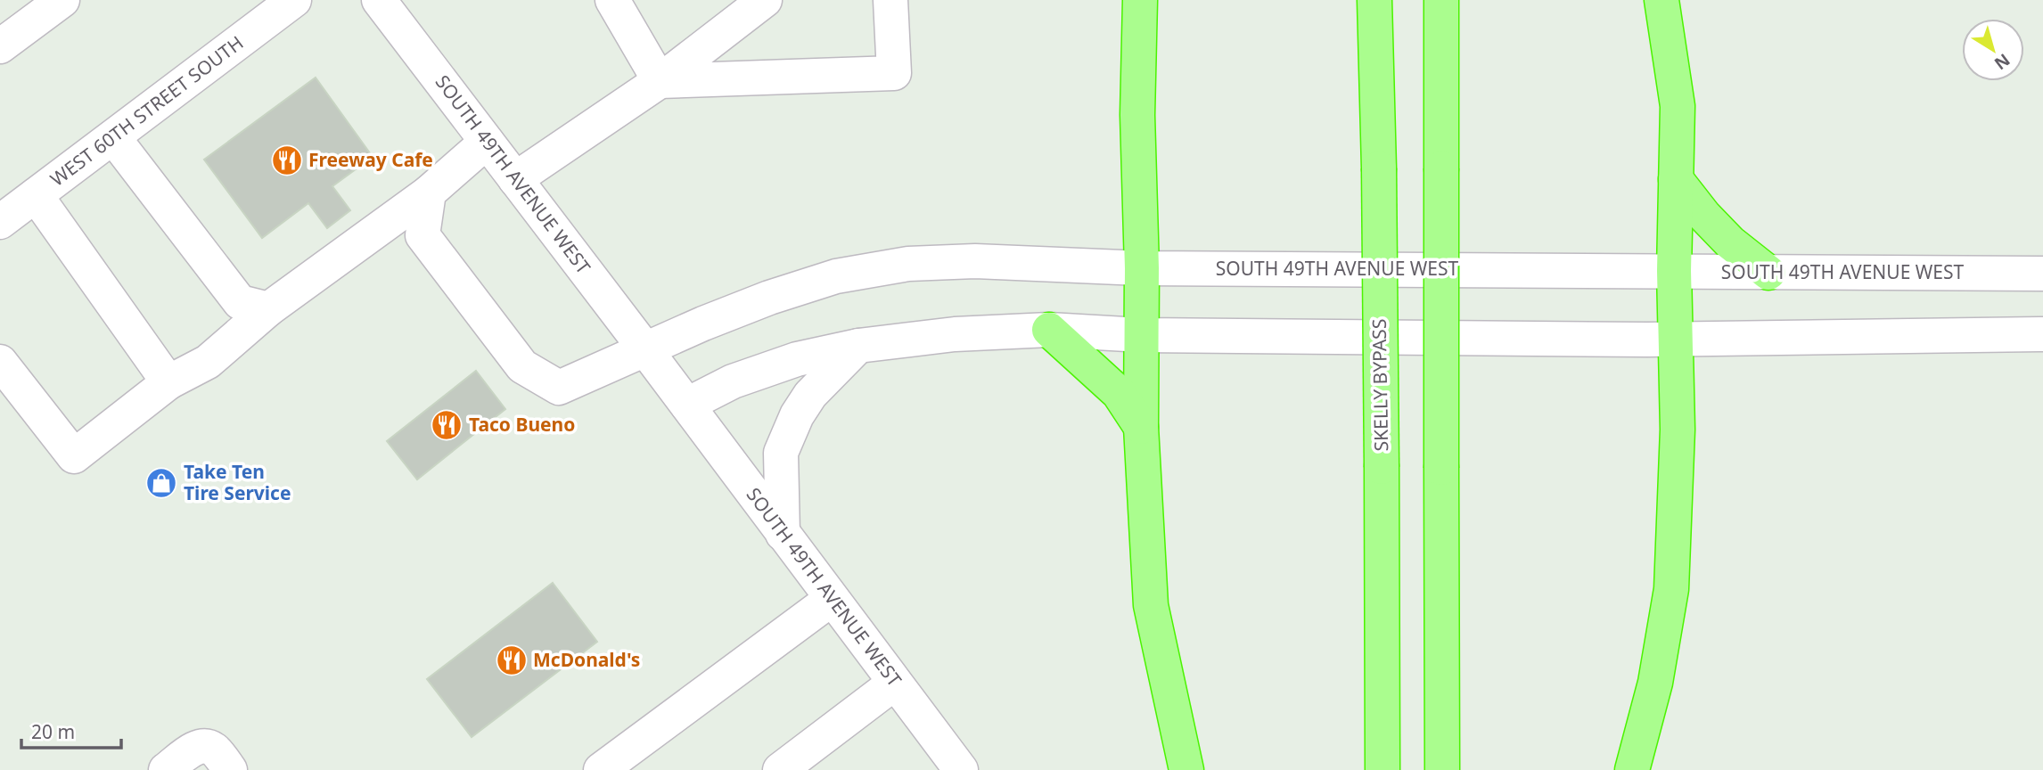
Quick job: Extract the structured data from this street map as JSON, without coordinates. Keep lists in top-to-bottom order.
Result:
{
  "streets": {
    "highway": ["SKELLY BYPASS"],
    "street": ["WEST 60TH STREET SOUTH", "SOUTH 49TH AVENUE WEST"]
  },
  "places": {
    "restaurant": ["Freeway Cafe", "Taco Bueno", "McDonald's"],
    "shop": ["Take Ten Tire Service"]
  },
  "scale_bar": "20 m",
  "north": "bottom right"
}
